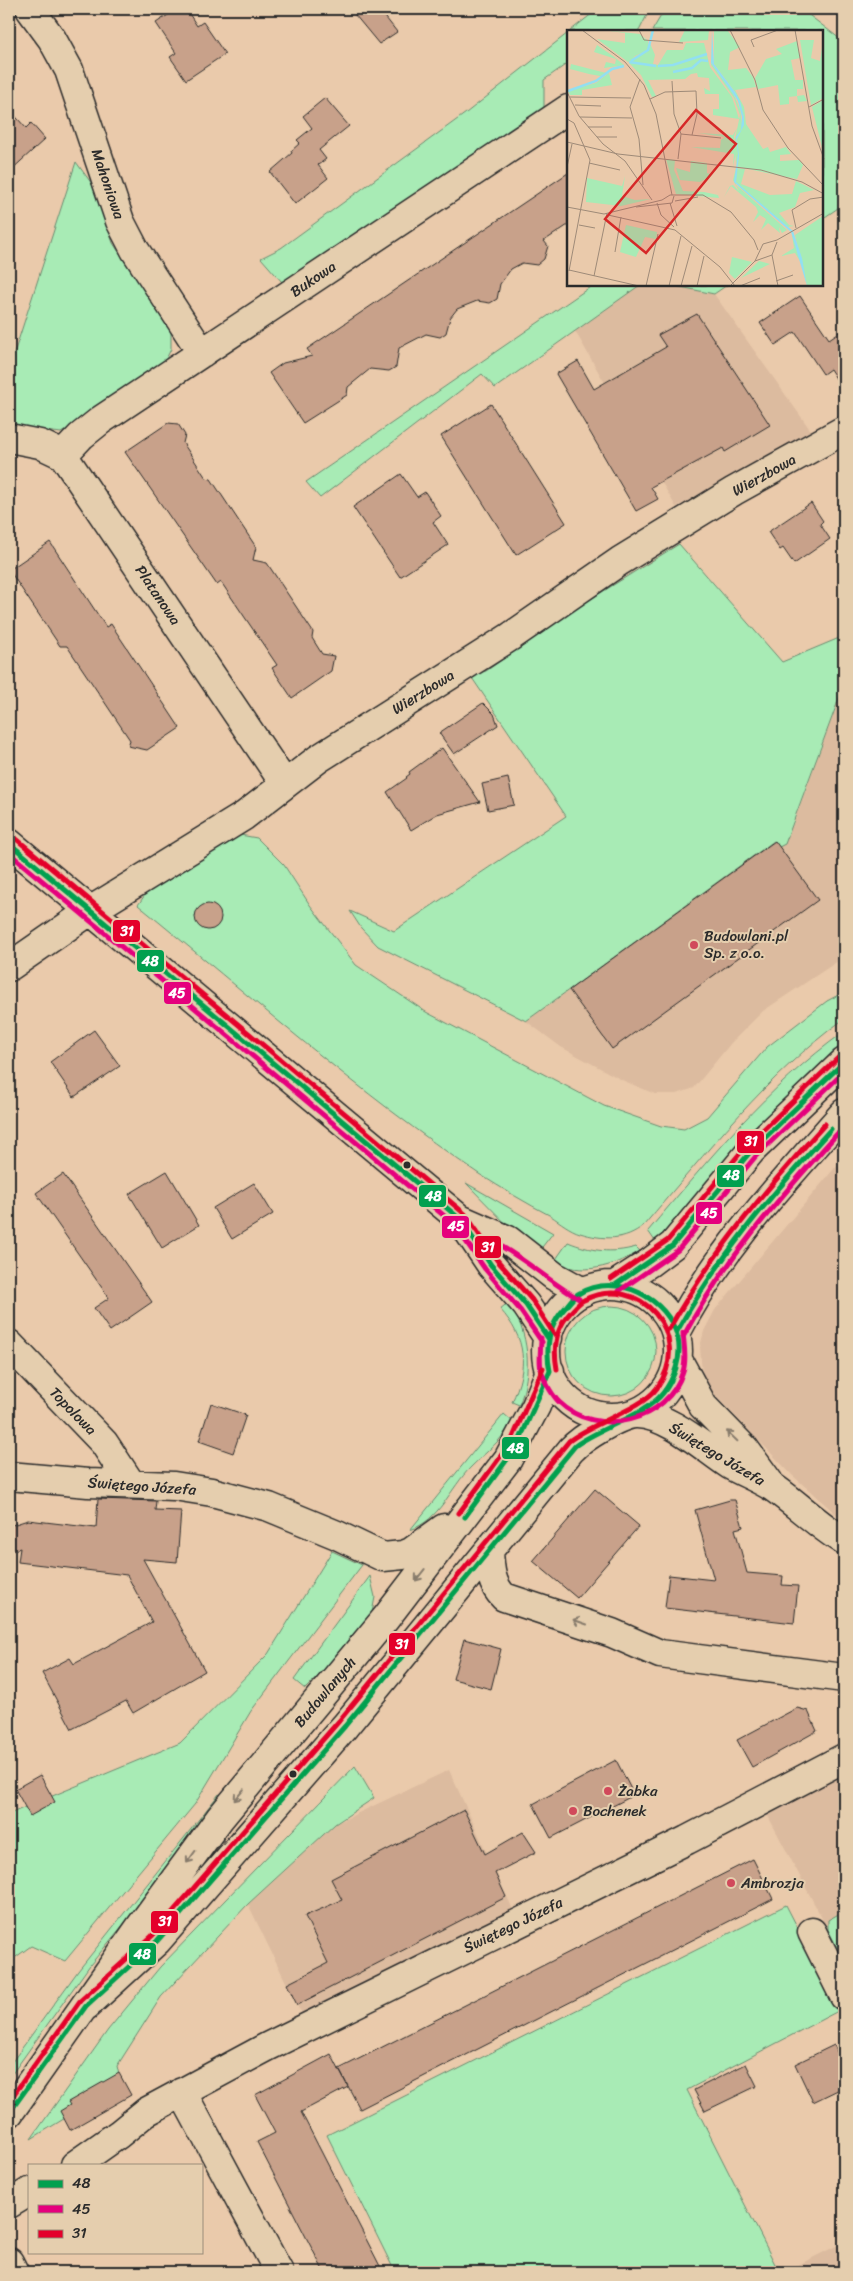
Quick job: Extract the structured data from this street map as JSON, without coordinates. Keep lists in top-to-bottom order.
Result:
{
  "streets": {
    "street": [
      "Mahoniowa",
      "Bukowa",
      "Wierzbowa",
      "Platanowa",
      "Topolowa",
      "Świętego Józefa",
      "Budowlanych"
    ]
  },
  "crossings": [
    ["Mahoniowa", "Bukowa"],
    ["Bukowa", "Platanowa"],
    ["Wierzbowa", "Platanowa"],
    ["Topolowa", "Świętego Józefa"],
    ["Świętego Józefa", "Budowlanych"]
  ],
  "places": [
    "Budowlani.pl Sp. z o.o.",
    "Żabka",
    "Bochenek",
    "Ambrozja"
  ],
  "lines": ["transit line 31", "transit line 48", "transit line 45"],
  "legend": ["48", "45", "31"]
}
